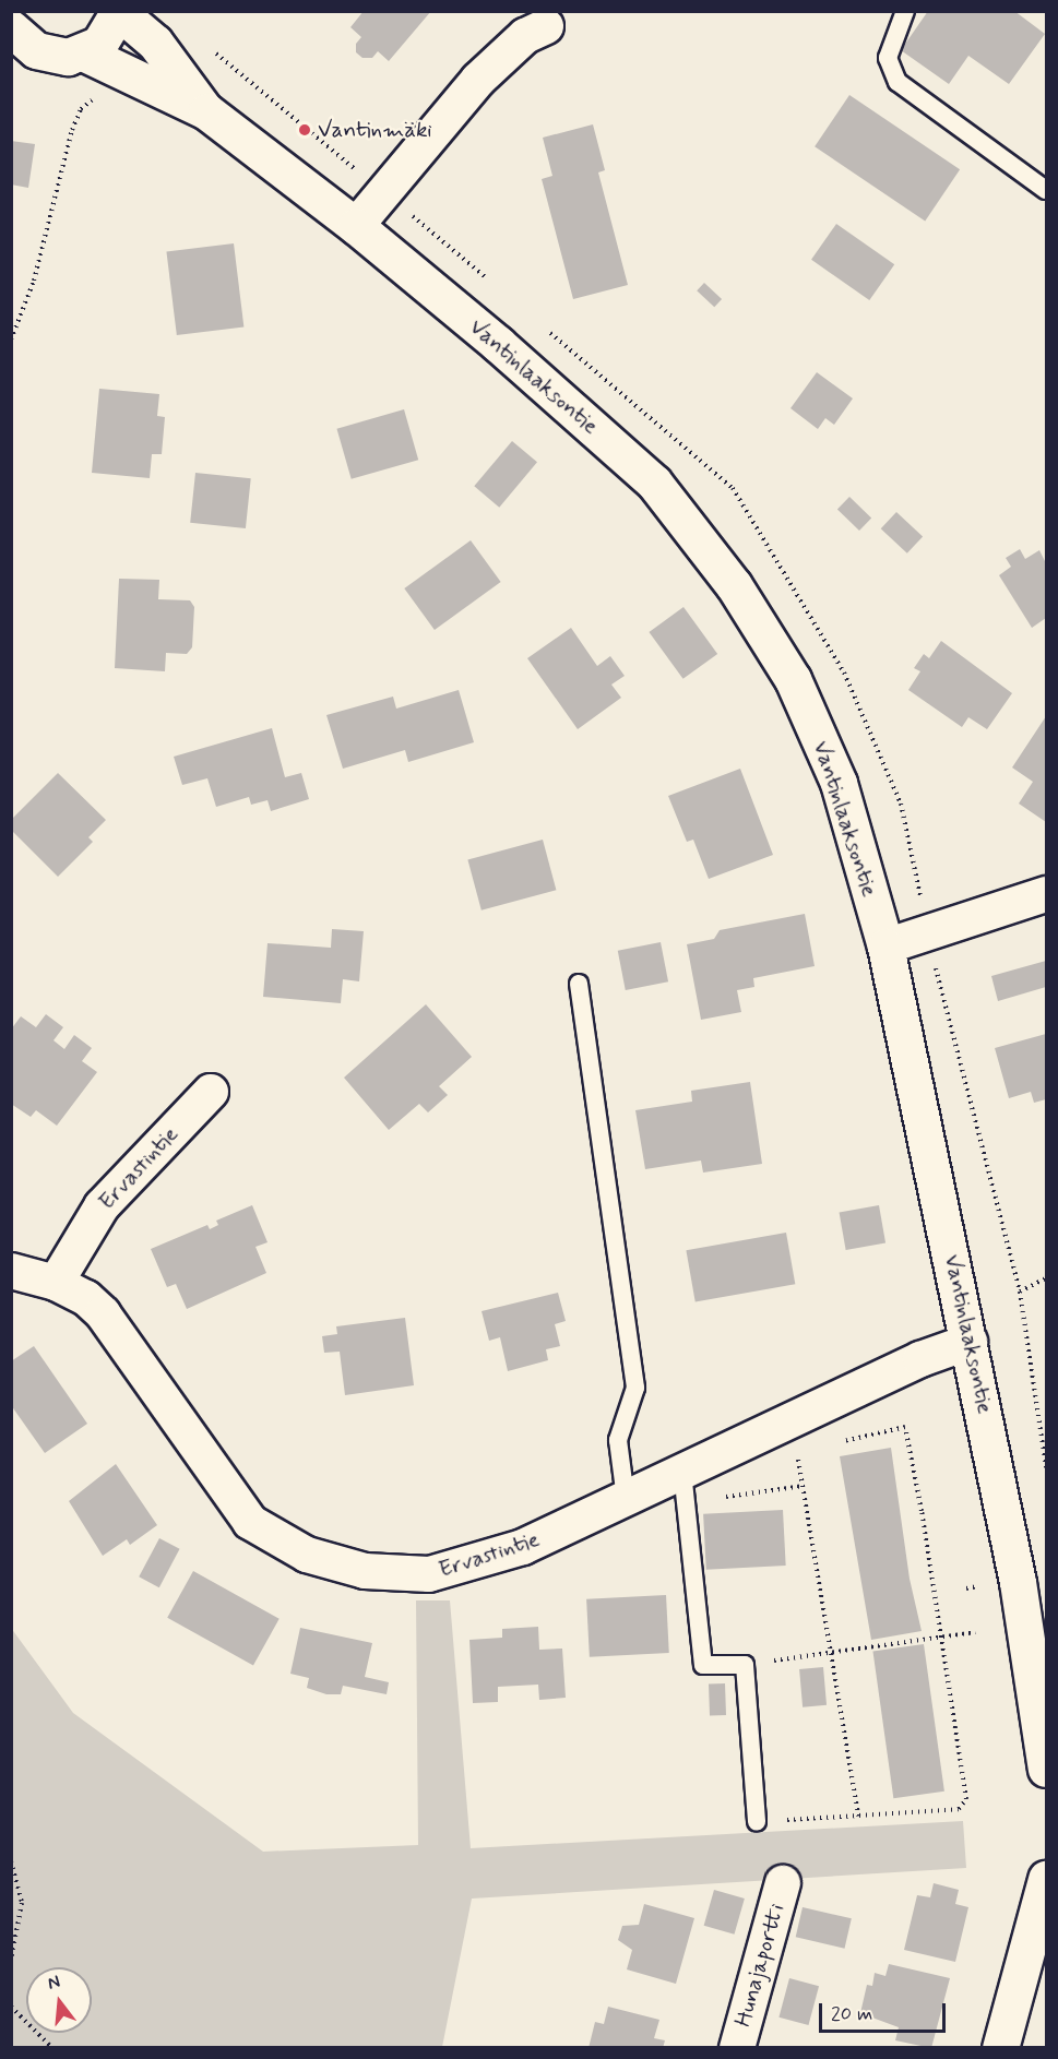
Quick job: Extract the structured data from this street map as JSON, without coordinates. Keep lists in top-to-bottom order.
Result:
{
  "streets": {
    "street": ["Vantinlaaksontie", "Ervastintie", "Hunajaportti"]
  },
  "crossings": [
    ["Vantinlaaksontie", "Ervastintie"]
  ],
  "places": ["Vantinmäki"],
  "scale_bar": "20 m",
  "north": "top"
}
